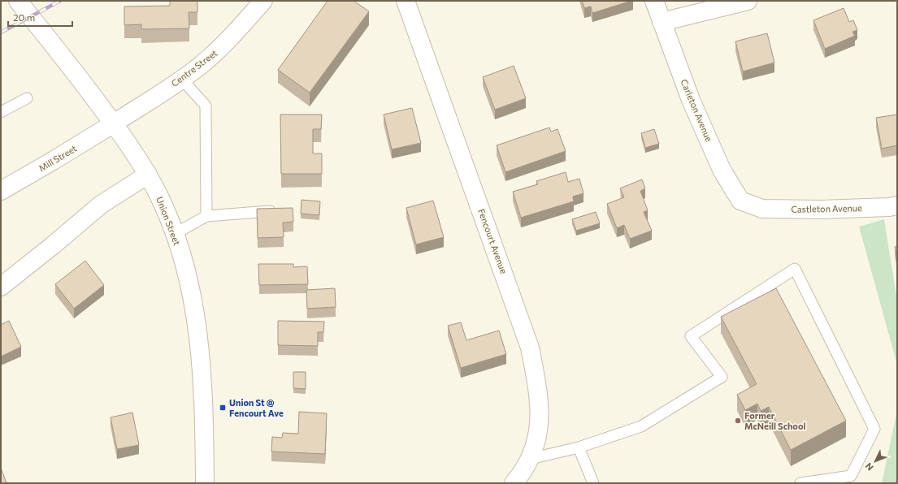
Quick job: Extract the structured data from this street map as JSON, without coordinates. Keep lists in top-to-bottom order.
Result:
{
  "streets": {
    "street": [
      "Centre Street",
      "Carleton Avenue",
      "Mill Street",
      "Castleton Avenue",
      "Union Street",
      "Fencourt Avenue"
    ]
  },
  "crossings": [
    ["Centre Street", "Mill Street"],
    ["Centre Street", "Union Street"],
    ["Carleton Avenue", "Castleton Avenue"],
    ["Mill Street", "Union Street"]
  ],
  "places": {
    "transit": ["Union St @ Fencourt Ave"],
    "other": ["Former McNeill School"]
  },
  "scale_bar": "20 m",
  "north": "bottom left"
}
